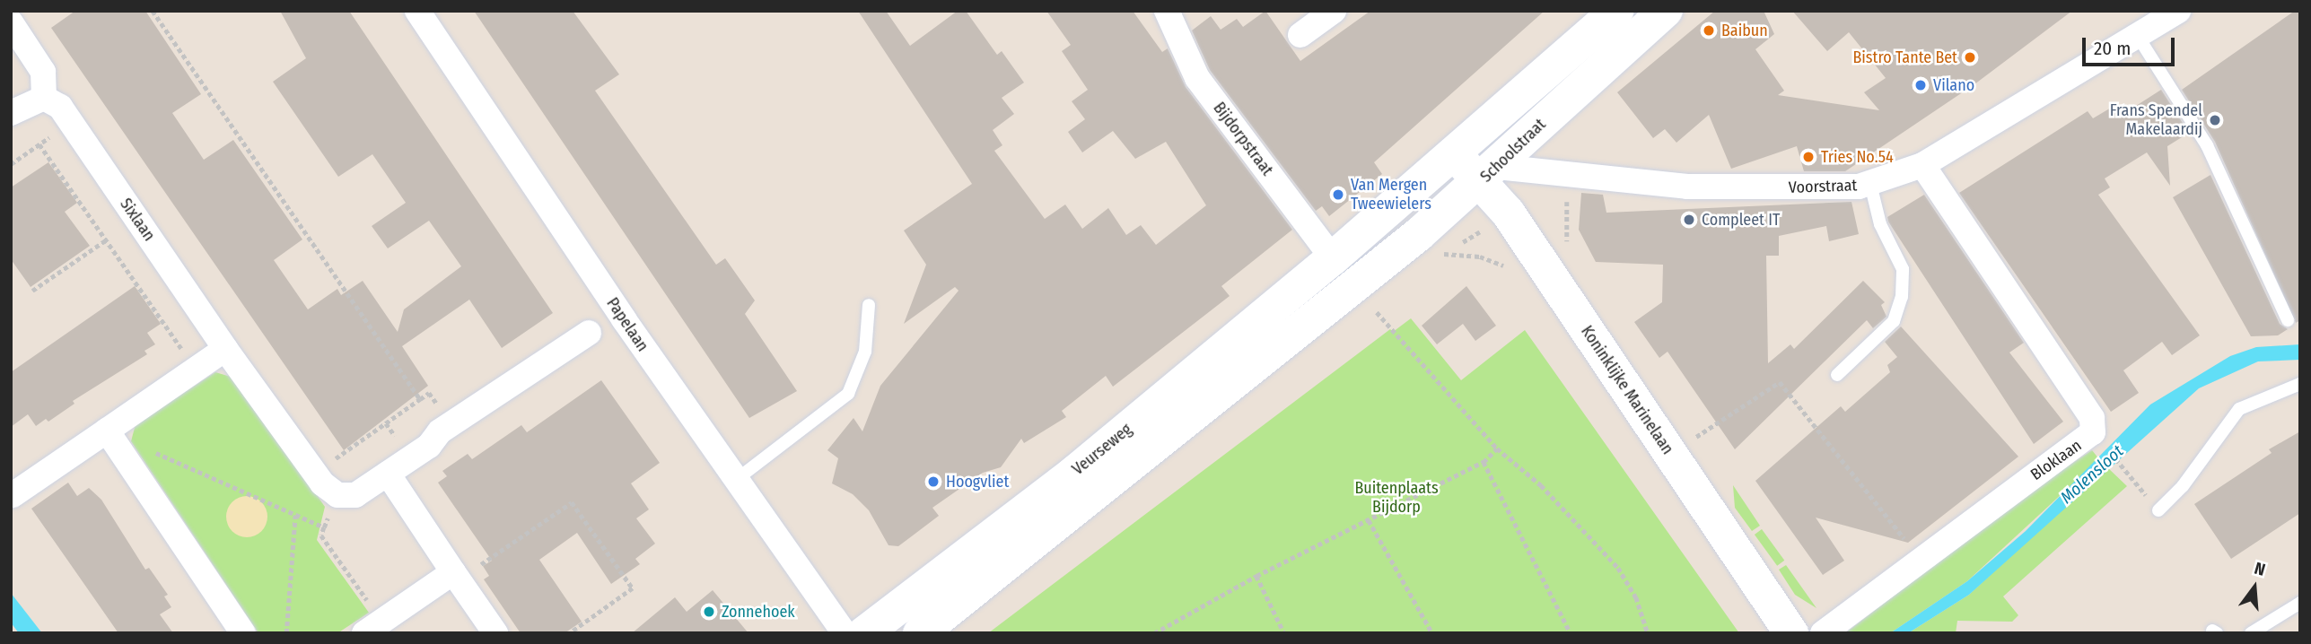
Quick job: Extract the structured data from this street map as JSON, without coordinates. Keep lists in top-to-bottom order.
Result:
{
  "streets": {
    "main road": ["Schoolstraat", "Koninklijke Marinelaan", "Veurseweg"],
    "street": [
      "Bijdorpstraat",
      "Voorstraat",
      "Sixlaan",
      "Papelaan",
      "Bloklaan"
    ]
  },
  "crossings": [
    ["Bijdorpstraat", "Veurseweg"],
    ["Schoolstraat", "Voorstraat"],
    ["Schoolstraat", "Koninklijke Marinelaan"],
    ["Schoolstraat", "Veurseweg"],
    ["Voorstraat", "Koninklijke Marinelaan"],
    ["Voorstraat", "Bloklaan"]
  ],
  "water": ["Molensloot"],
  "parks": ["Buitenplaats Bijdorp"],
  "places": [
    "Baibun",
    "Bistro Tante Bet",
    "Vilano",
    "Frans Spendel Makelaardij",
    "Tries No.54",
    "Van Mergen Tweewielers",
    "Compleet IT",
    "Hoogvliet",
    "Zonnehoek"
  ],
  "scale_bar": "20 m",
  "north": "top"
}
